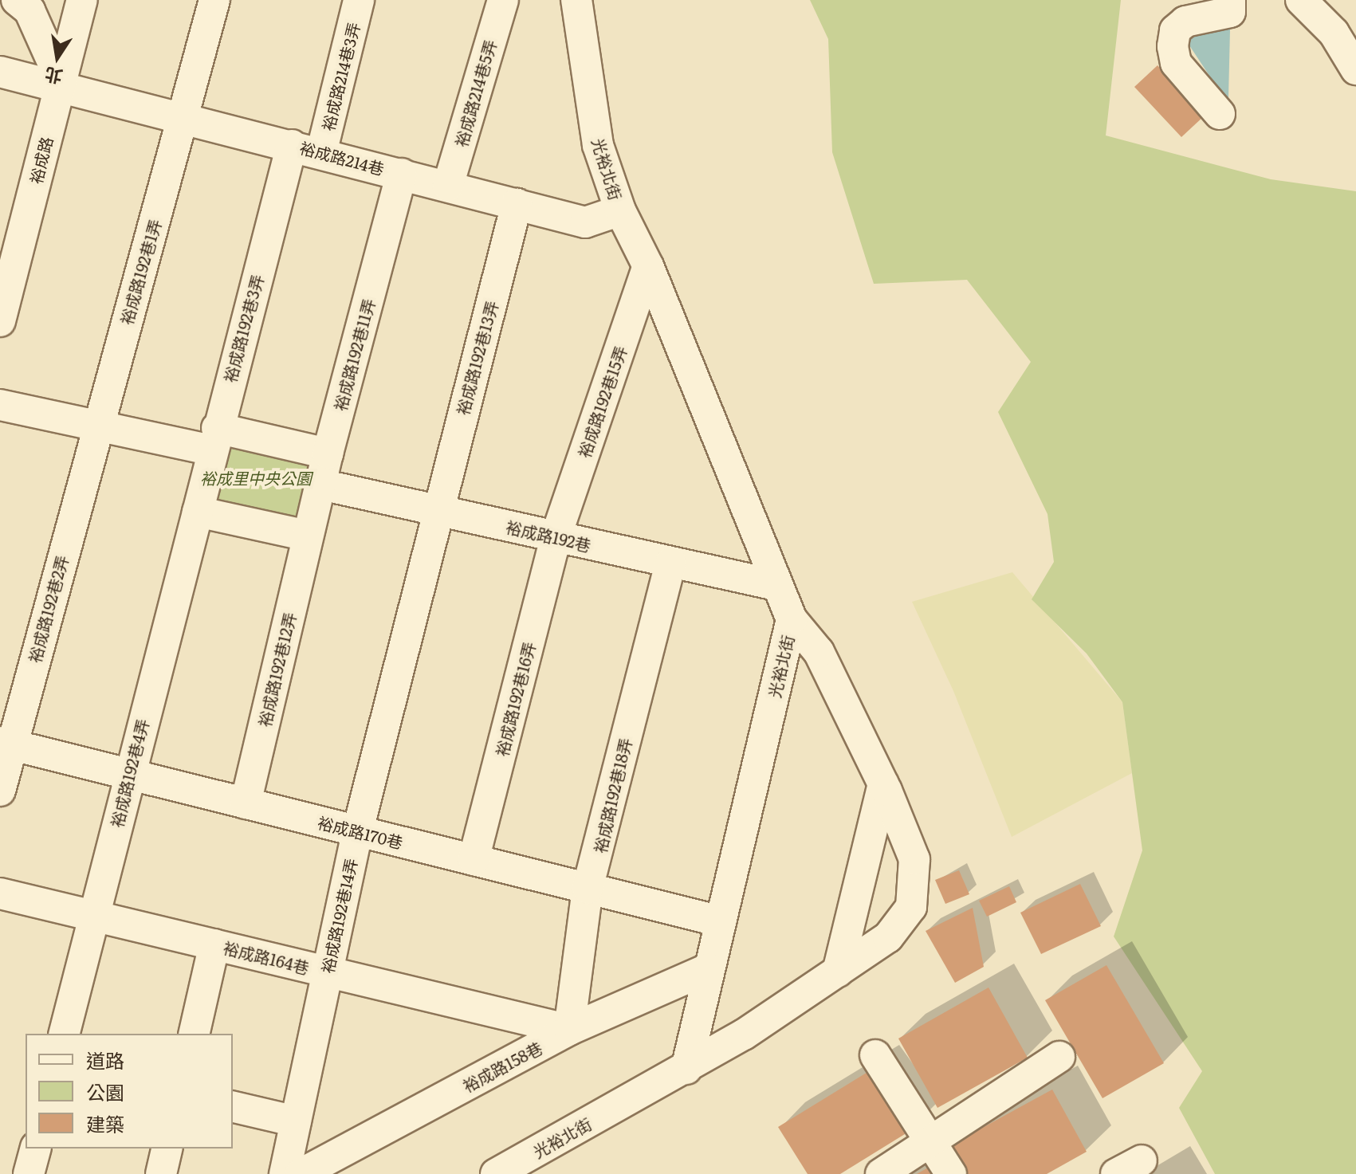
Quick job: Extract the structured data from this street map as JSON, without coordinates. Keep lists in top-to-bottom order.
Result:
{
  "streets": {
    "street": [
      "裕成路214巷3弄",
      "裕成路214巷5弄",
      "裕成路214巷",
      "裕成路",
      "光裕北街",
      "裕成路192巷1弄",
      "裕成路192巷3弄",
      "裕成路192巷11弄",
      "裕成路192巷13弄",
      "裕成路192巷15弄",
      "裕成路192巷",
      "裕成路192巷2弄",
      "裕成路192巷12弄",
      "裕成路192巷16弄",
      "裕成路192巷4弄",
      "裕成路192巷18弄",
      "裕成路170巷",
      "裕成路192巷14弄",
      "裕成路164巷",
      "裕成路158巷"
    ]
  },
  "crossings": [
    ["裕成路214巷3弄", "裕成路214巷"],
    ["裕成路214巷5弄", "裕成路214巷"],
    ["裕成路214巷", "裕成路"],
    ["裕成路214巷", "光裕北街"],
    ["裕成路214巷", "裕成路192巷1弄"],
    ["裕成路214巷", "裕成路192巷3弄"],
    ["裕成路214巷", "裕成路192巷11弄"],
    ["裕成路214巷", "裕成路192巷13弄"],
    ["光裕北街", "裕成路192巷15弄"],
    ["光裕北街", "裕成路192巷"],
    ["光裕北街", "裕成路170巷"],
    ["光裕北街", "裕成路158巷"],
    ["裕成路192巷1弄", "裕成路192巷2弄"],
    ["裕成路192巷3弄", "裕成路192巷4弄"],
    ["裕成路192巷11弄", "裕成路192巷"],
    ["裕成路192巷11弄", "裕成路192巷12弄"],
    ["裕成路192巷13弄", "裕成路192巷"],
    ["裕成路192巷13弄", "裕成路192巷14弄"],
    ["裕成路192巷15弄", "裕成路192巷"],
    ["裕成路192巷15弄", "裕成路192巷16弄"],
    ["裕成路192巷", "裕成路192巷16弄"],
    ["裕成路192巷", "裕成路192巷18弄"],
    ["裕成路192巷", "裕成路192巷14弄"],
    ["裕成路192巷2弄", "裕成路170巷"],
    ["裕成路192巷12弄", "裕成路170巷"],
    ["裕成路192巷16弄", "裕成路170巷"],
    ["裕成路192巷4弄", "裕成路170巷"],
    ["裕成路192巷4弄", "裕成路164巷"],
    ["裕成路192巷18弄", "裕成路170巷"],
    ["裕成路192巷18弄", "裕成路164巷"],
    ["裕成路192巷18弄", "裕成路158巷"],
    ["裕成路170巷", "裕成路192巷14弄"],
    ["裕成路192巷14弄", "裕成路164巷"],
    ["裕成路164巷", "裕成路158巷"]
  ],
  "parks": ["裕成里中央公園"],
  "legend": ["道路", "公園", "建築"],
  "north": "bottom"
}
